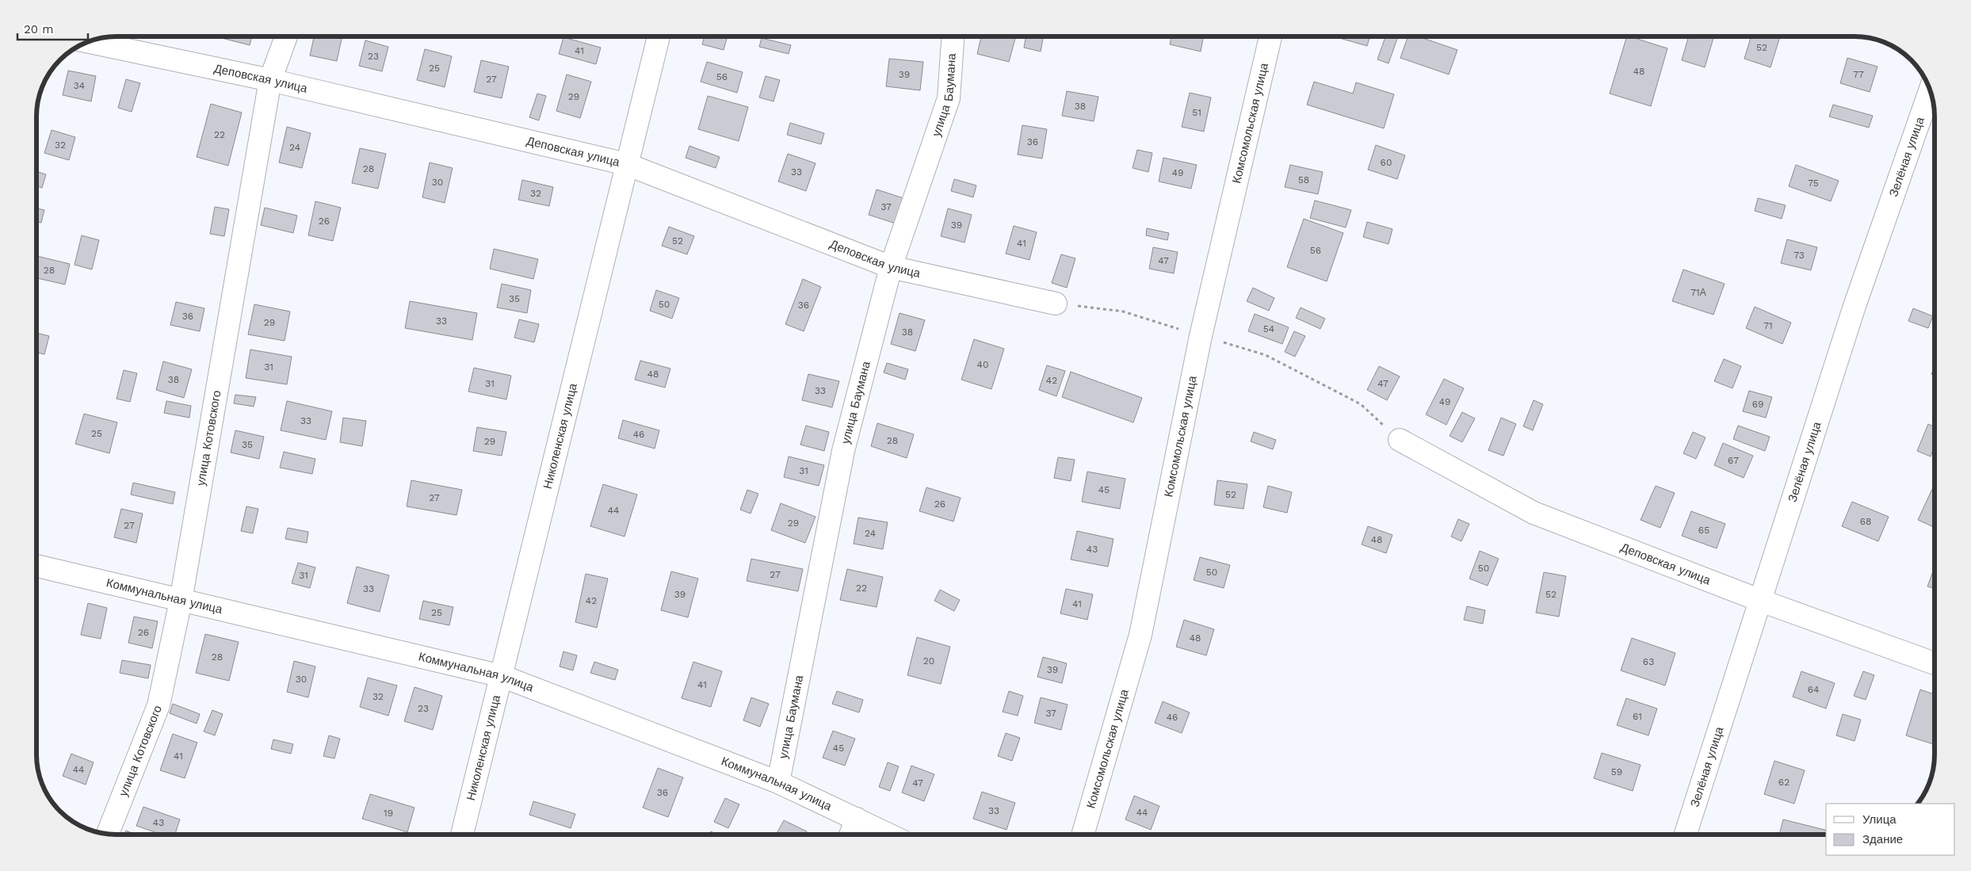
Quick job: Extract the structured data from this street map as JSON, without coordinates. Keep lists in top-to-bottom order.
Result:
{
  "streets": {
    "street": [
      "Деповская улица",
      "улица Баумана",
      "Комсомольская улица",
      "Зелёная улица",
      "Николенская улица",
      "улица Котовского",
      "Коммунальная улица"
    ]
  },
  "crossings": [
    ["Деповская улица", "улица Баумана"],
    ["Деповская улица", "Зелёная улица"],
    ["Деповская улица", "Николенская улица"],
    ["Деповская улица", "улица Котовского"],
    ["улица Баумана", "Коммунальная улица"],
    ["Николенская улица", "Коммунальная улица"],
    ["улица Котовского", "Коммунальная улица"]
  ],
  "house_numbers": [
    "52",
    "41",
    "23",
    "25",
    "48",
    "39",
    "77",
    "56",
    "27",
    "34",
    "29",
    "38",
    "51",
    "22",
    "36",
    "32",
    "24",
    "60",
    "28",
    "33",
    "49",
    "58",
    "30",
    "75",
    "32",
    "37",
    "26",
    "39",
    "52",
    "41",
    "56",
    "73",
    "47",
    "28",
    "71А",
    "35",
    "50",
    "36",
    "36",
    "33",
    "29",
    "71",
    "54",
    "38",
    "40",
    "31",
    "48",
    "38",
    "42",
    "31",
    "47",
    "33",
    "49",
    "69",
    "33",
    "25",
    "46",
    "28",
    "29",
    "35",
    "67",
    "31",
    "45",
    "52",
    "27",
    "26",
    "44",
    "68",
    "29",
    "27",
    "65",
    "24",
    "48",
    "43",
    "50",
    "50",
    "27",
    "31",
    "22",
    "33",
    "39",
    "52",
    "42",
    "41",
    "25",
    "26",
    "48",
    "28",
    "20",
    "63",
    "39",
    "30",
    "41",
    "64",
    "32",
    "23",
    "37",
    "61",
    "46",
    "45",
    "41",
    "44",
    "59",
    "62",
    "47",
    "36",
    "33",
    "44",
    "19",
    "43"
  ],
  "legend": ["Улица", "Здание"],
  "scale_bar": "20 m"
}
